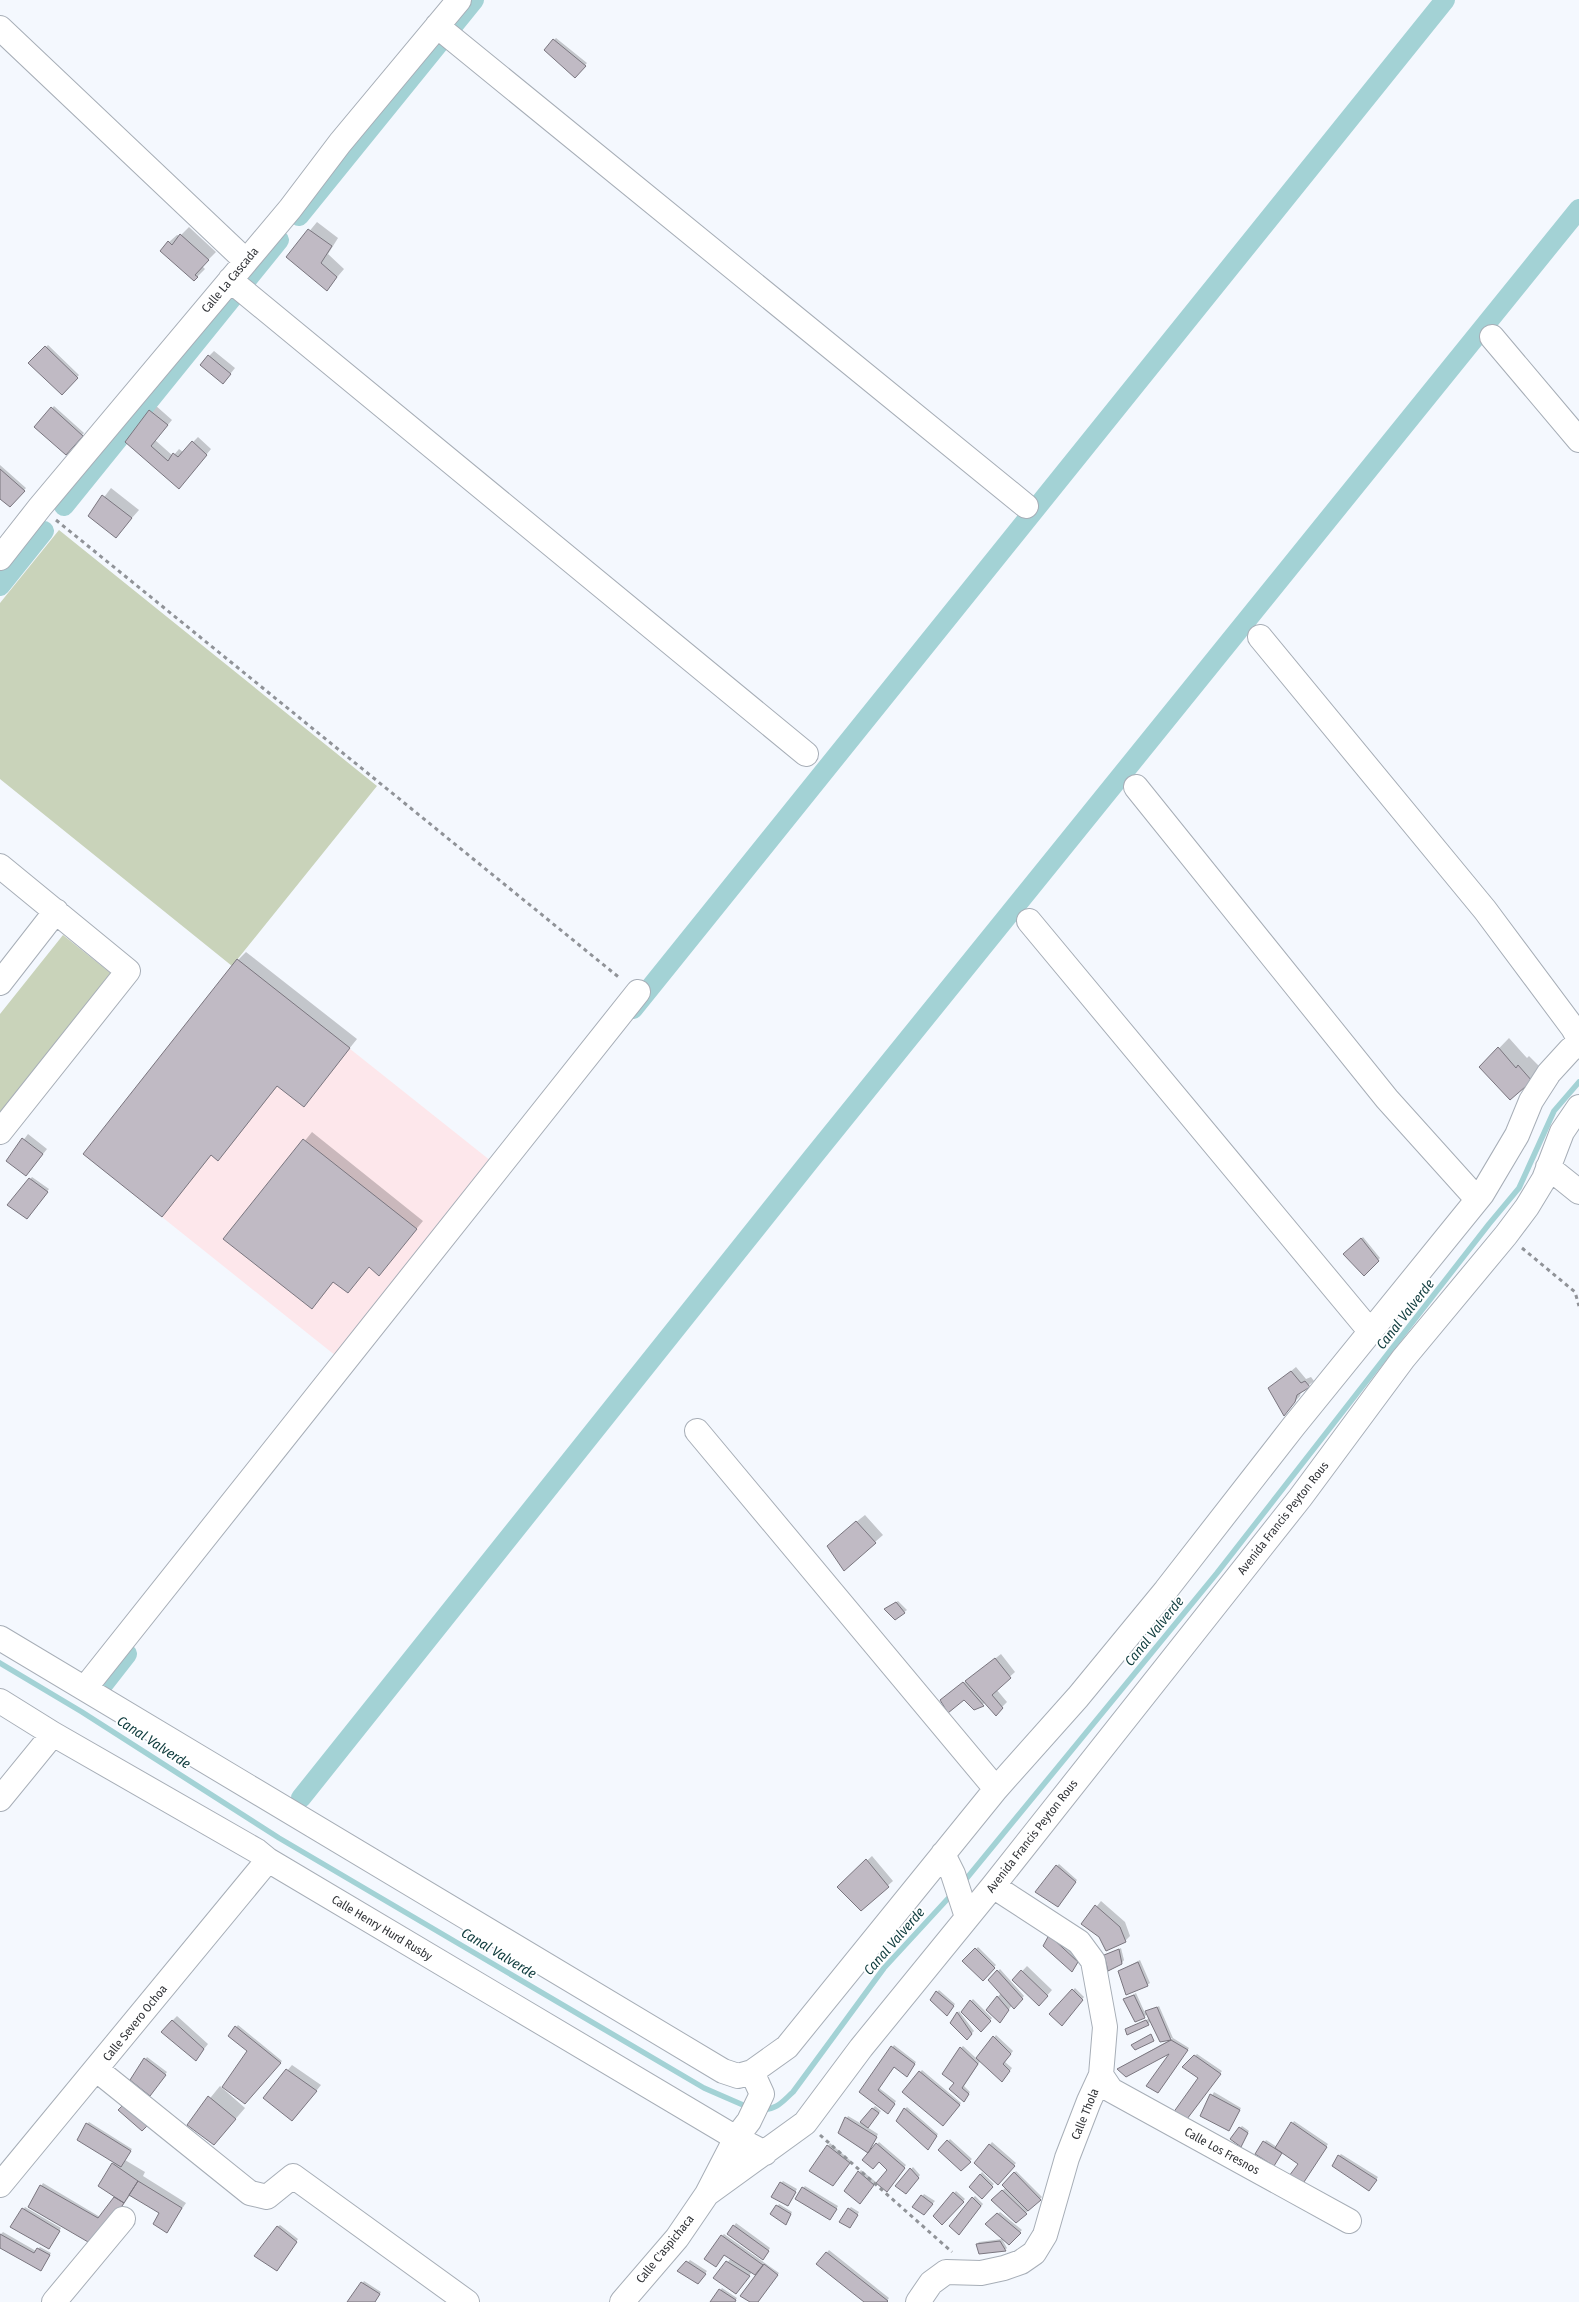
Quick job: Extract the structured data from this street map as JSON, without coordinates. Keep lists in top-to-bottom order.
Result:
{
  "streets": {
    "street": [
      "Calle La Cascada",
      "Avenida Francis Peyton Rous",
      "Calle Henry Hurd Rusby",
      "Calle Severo Ochoa",
      "Calle Thola",
      "Calle Los Fresnos",
      "Calle C'aspichaca"
    ]
  },
  "crossings": [
    ["Avenida Francis Peyton Rous", "Calle Thola"],
    ["Avenida Francis Peyton Rous", "Calle C'aspichaca"],
    ["Calle Henry Hurd Rusby", "Calle Severo Ochoa"],
    ["Calle Henry Hurd Rusby", "Calle C'aspichaca"],
    ["Calle Thola", "Calle Los Fresnos"]
  ],
  "water": ["Canal Valverde"]
}
